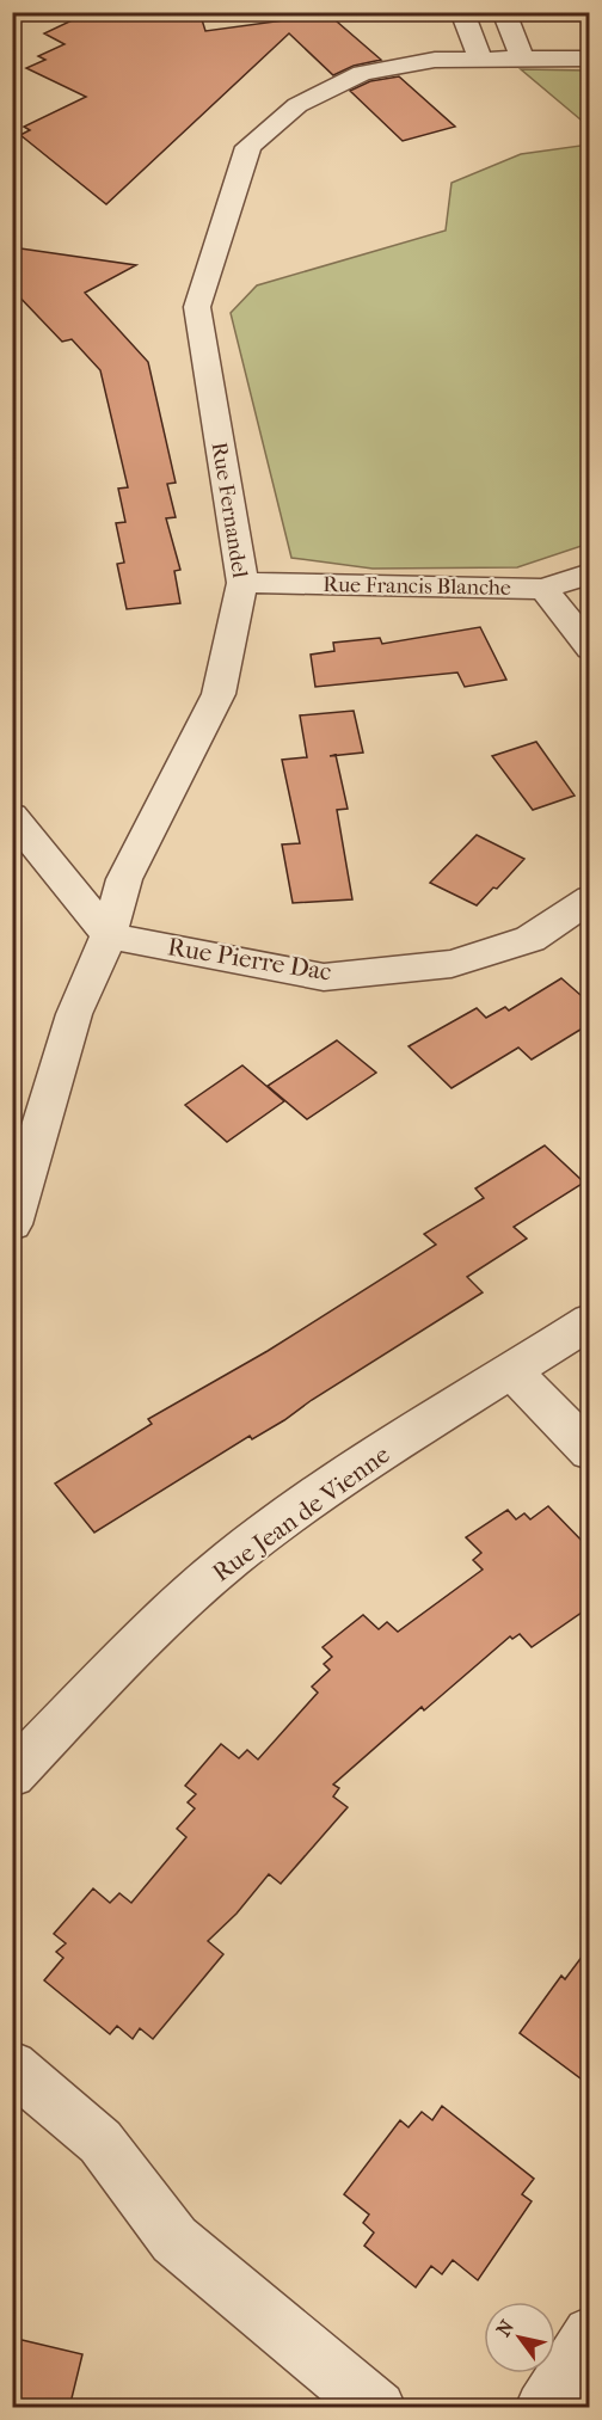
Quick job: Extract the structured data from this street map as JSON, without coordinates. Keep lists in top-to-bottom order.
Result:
{
  "streets": {
    "street": [
      "Rue Fernandel",
      "Rue Francis Blanche",
      "Rue Pierre Dac",
      "Rue Jean de Vienne"
    ]
  },
  "crossings": [
    ["Rue Fernandel", "Rue Francis Blanche"],
    ["Rue Fernandel", "Rue Pierre Dac"]
  ],
  "north": "top left"
}
